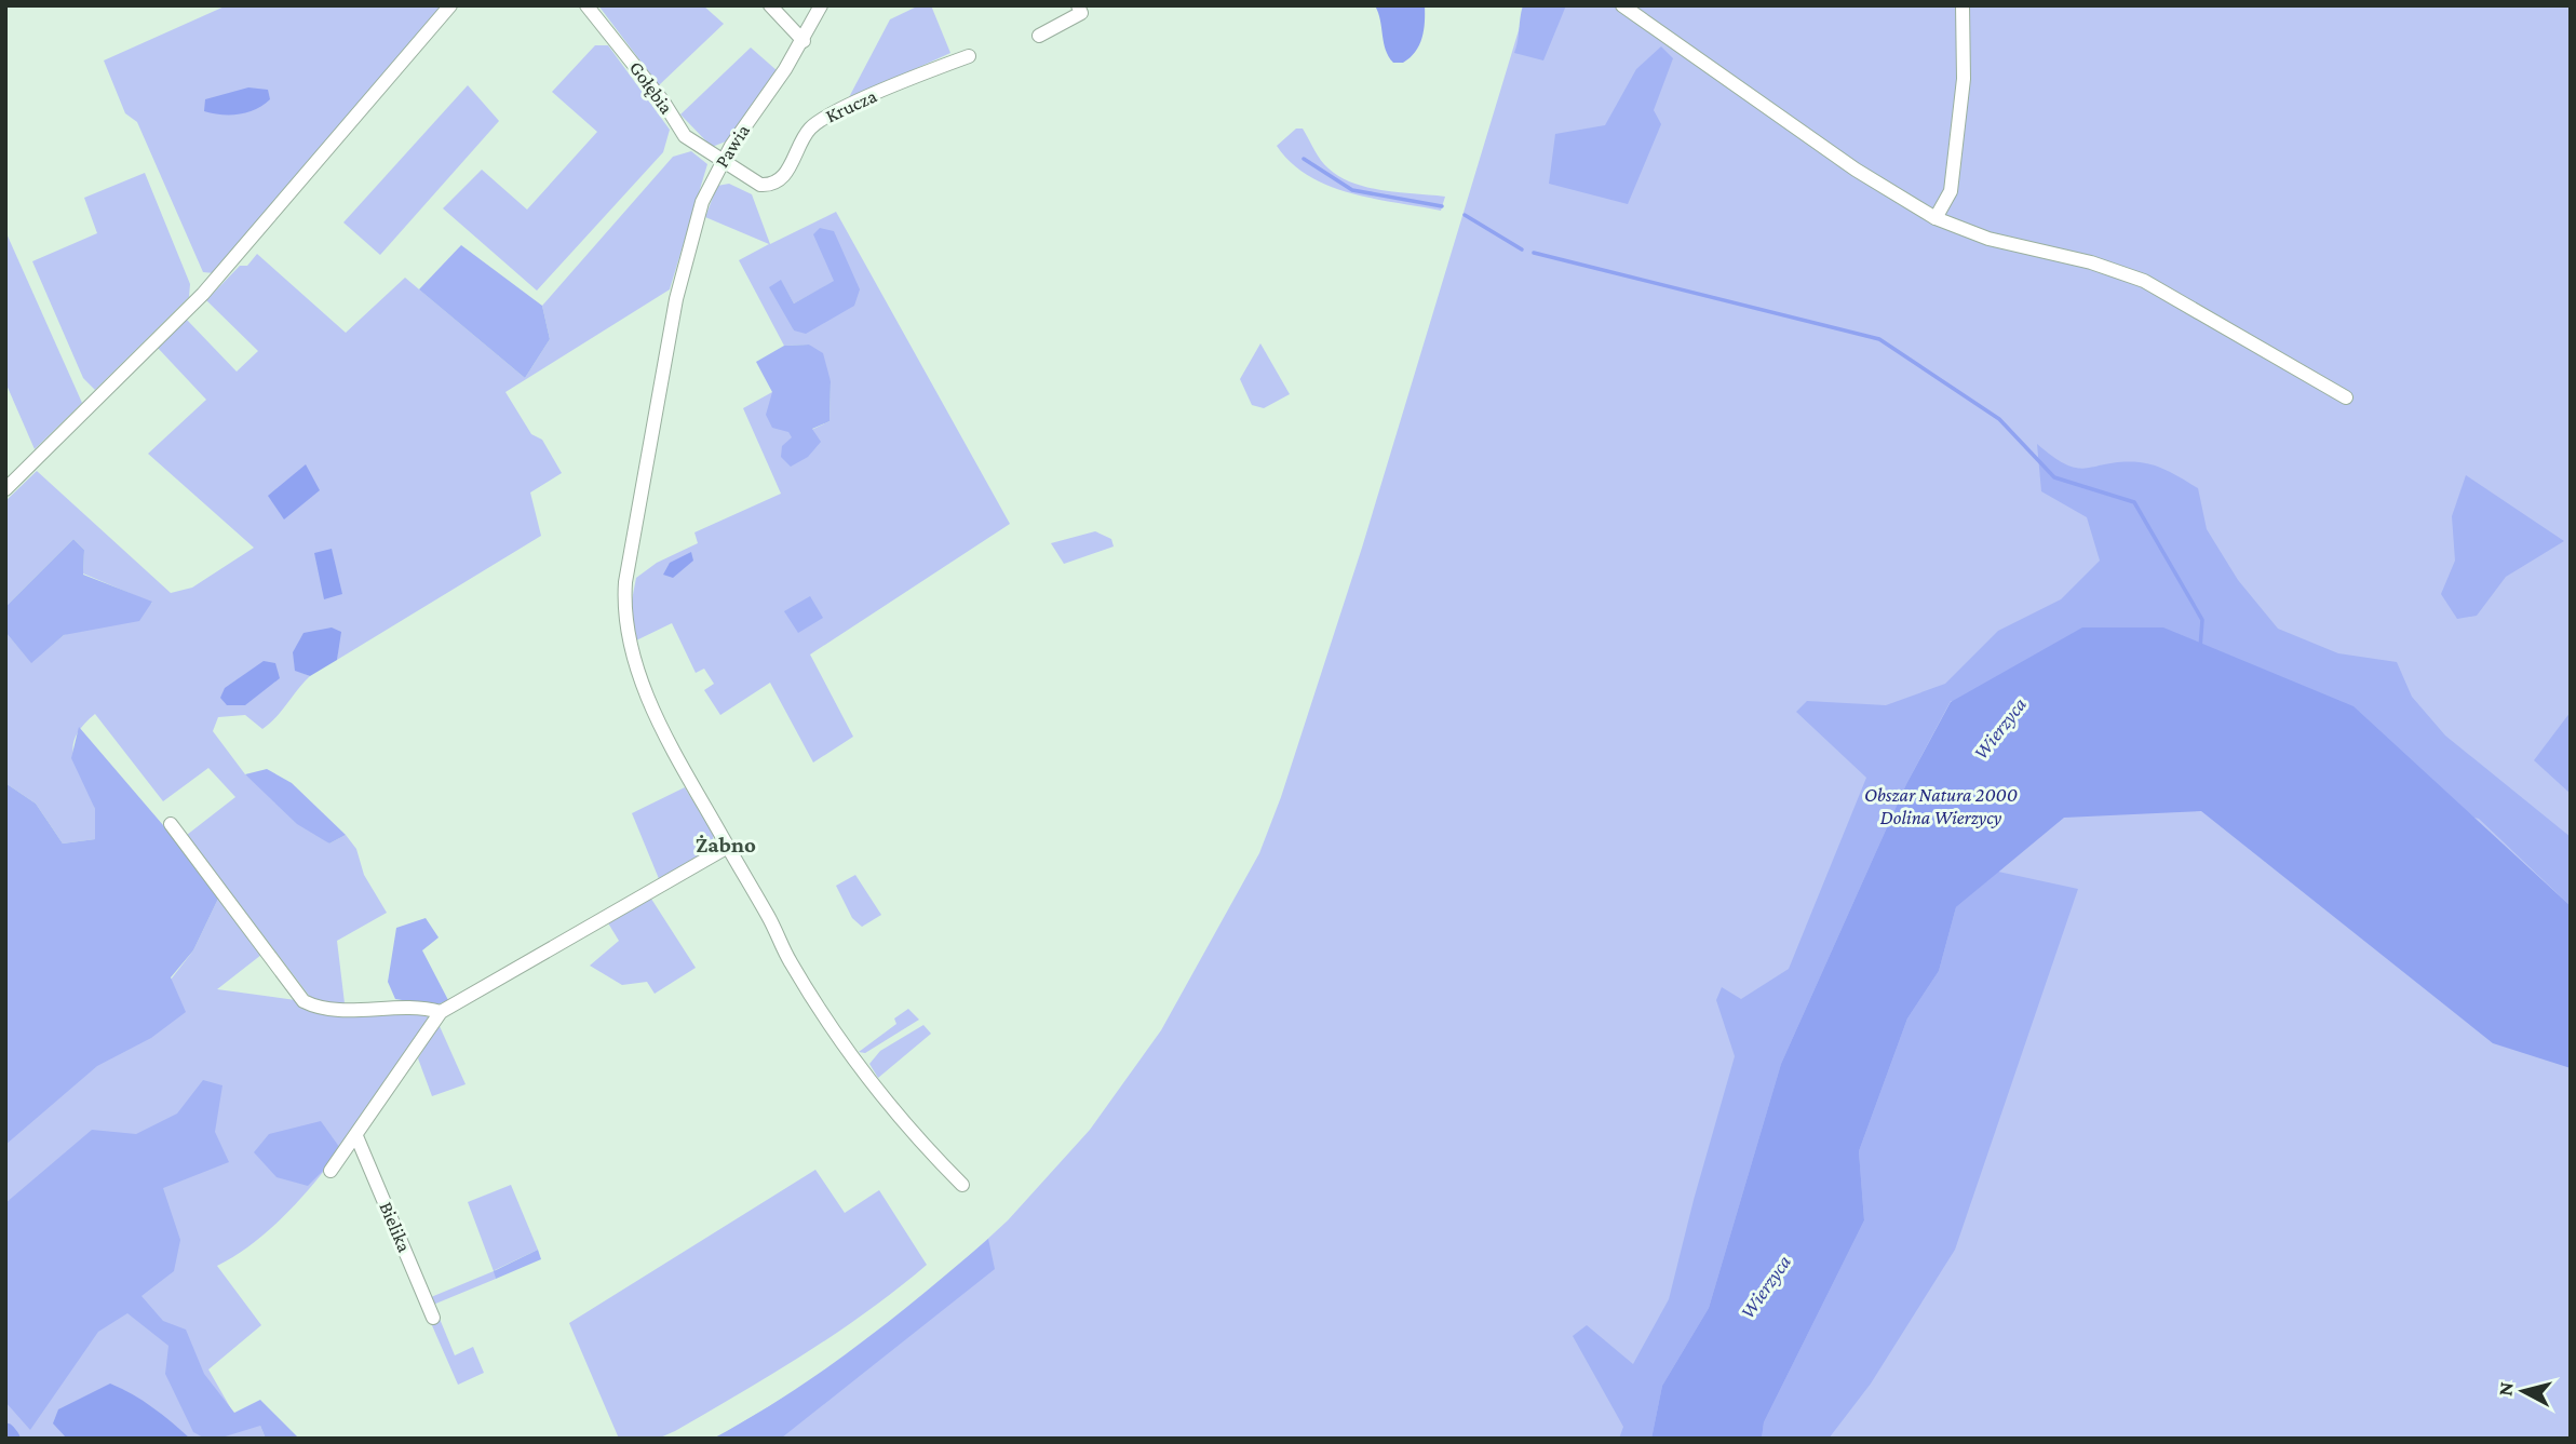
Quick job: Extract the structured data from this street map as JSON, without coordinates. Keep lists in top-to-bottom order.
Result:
{
  "streets": {
    "street": [
      "Gołębia",
      "Krucza",
      "Pawia",
      "Bielika"
    ]
  },
  "crossings": [
    ["Gołębia", "Krucza"],
    ["Gołębia", "Pawia"],
    ["Krucza", "Pawia"]
  ],
  "districts": ["Żabno"],
  "water": ["Wierzyca"],
  "parks": ["Obszar Natura 2000 Dolina Wierzycy"],
  "north": "left"
}
